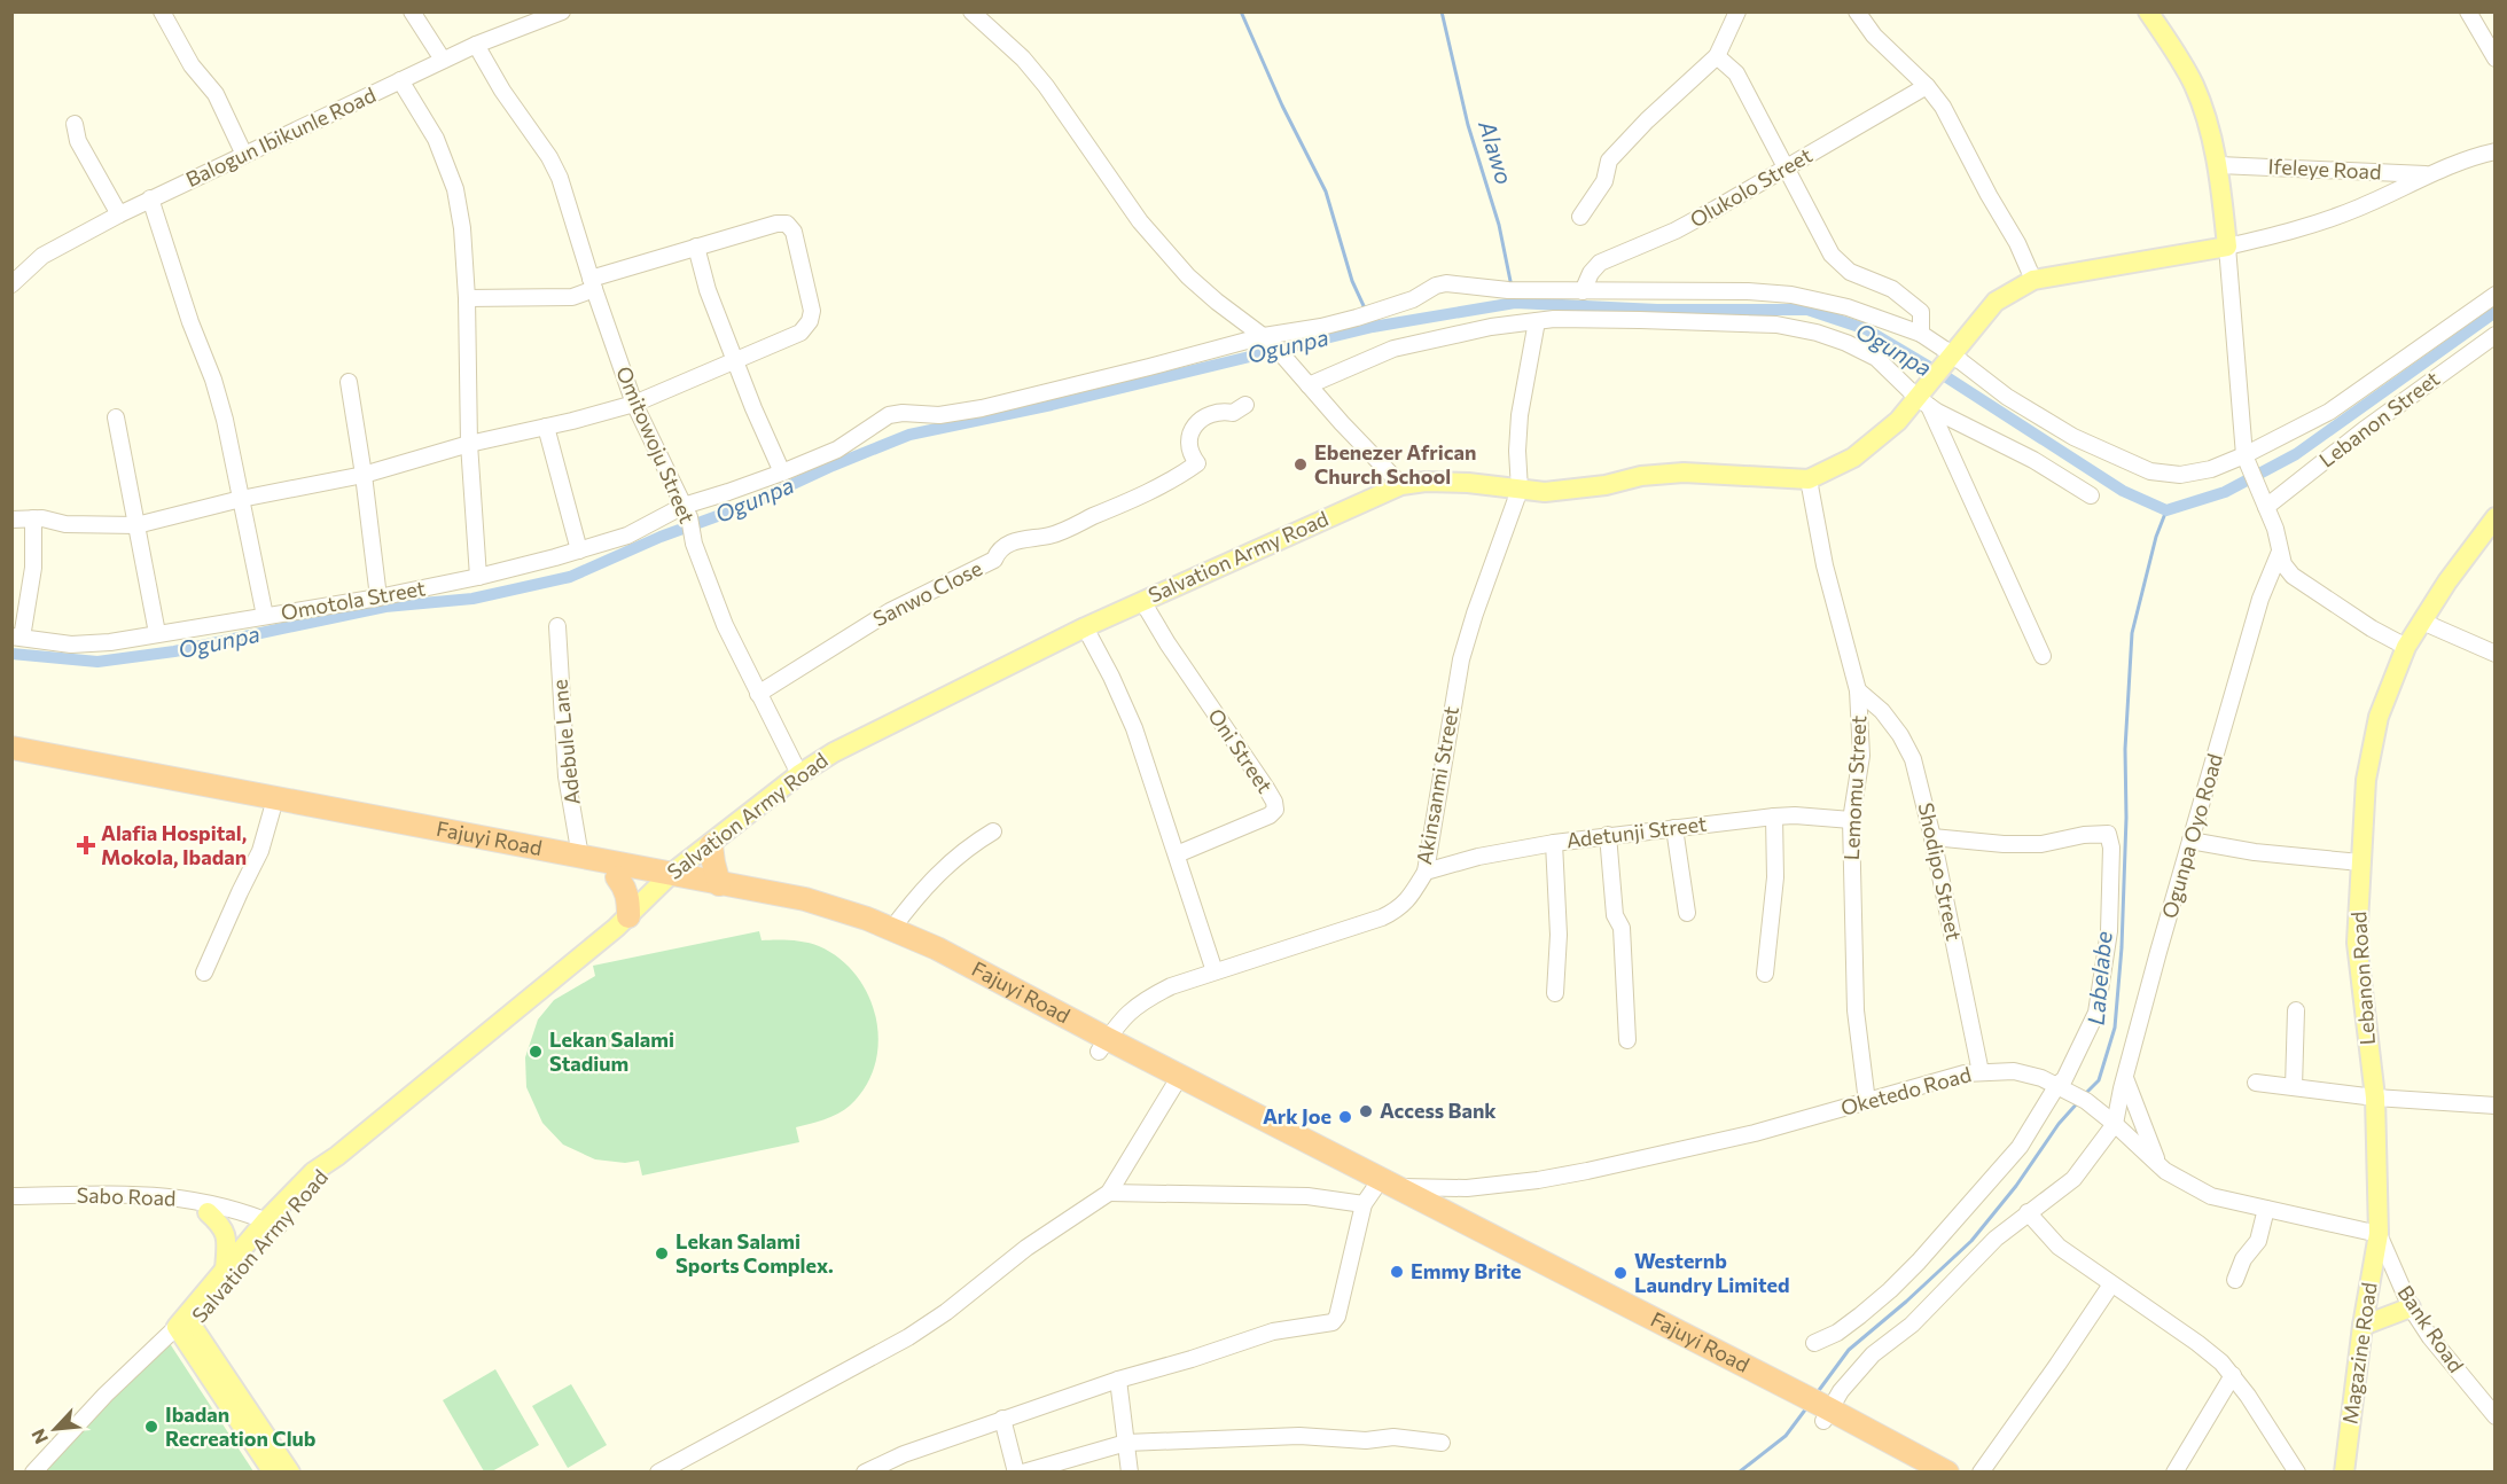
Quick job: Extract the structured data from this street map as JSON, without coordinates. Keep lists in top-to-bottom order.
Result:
{
  "streets": {
    "highway": ["Fajuyi Road"],
    "main road": ["Salvation Army Road", "Lebanon Road", "Magazine Road"],
    "street": [
      "Balogun Ibikunle Road",
      "Ifeleye Road",
      "Olukolo Street",
      "Lebanon Street",
      "Omitowoju Street",
      "Sanwo Close",
      "Omotola Street",
      "Adebule Lane",
      "Oni Street",
      "Akinsanmi Street",
      "Lemomu Street",
      "Adetunji Street",
      "Ogunpa Oyo Road",
      "Shodipo Street",
      "Oketedo Road",
      "Sabo Road",
      "Bank Road"
    ]
  },
  "crossings": [
    ["Balogun Ibikunle Road", "Omitowoju Street"],
    ["Olukolo Street", "Omotola Street"],
    ["Omitowoju Street", "Salvation Army Road"],
    ["Omitowoju Street", "Sanwo Close"],
    ["Omitowoju Street", "Omotola Street"],
    ["Salvation Army Road", "Omotola Street"],
    ["Salvation Army Road", "Oni Street"],
    ["Salvation Army Road", "Akinsanmi Street"],
    ["Salvation Army Road", "Lemomu Street"],
    ["Salvation Army Road", "Fajuyi Road"],
    ["Salvation Army Road", "Sabo Road"],
    ["Adebule Lane", "Fajuyi Road"],
    ["Akinsanmi Street", "Adetunji Street"],
    ["Akinsanmi Street", "Fajuyi Road"],
    ["Lemomu Street", "Adetunji Street"],
    ["Lemomu Street", "Shodipo Street"],
    ["Lemomu Street", "Oketedo Road"],
    ["Ogunpa Oyo Road", "Oketedo Road"],
    ["Fajuyi Road", "Oketedo Road"],
    ["Shodipo Street", "Oketedo Road"],
    ["Lebanon Road", "Oketedo Road"],
    ["Lebanon Road", "Bank Road"],
    ["Lebanon Road", "Magazine Road"],
    ["Oketedo Road", "Bank Road"],
    ["Oketedo Road", "Magazine Road"],
    ["Bank Road", "Magazine Road"]
  ],
  "water": ["Alawo", "Ogunpa", "Labelabe"],
  "places": {
    "other": [
      "Ebenezer African Church School",
      "Lekan Salami Stadium",
      "Access Bank",
      "Ark Joe",
      "Lekan Salami Sports Complex.",
      "Emmy Brite",
      "Westernb Laundry Limited",
      "Ibadan Recreation Club"
    ],
    "health": ["Alafia Hospital, Mokola, Ibadan"]
  },
  "north": "bottom left"
}
